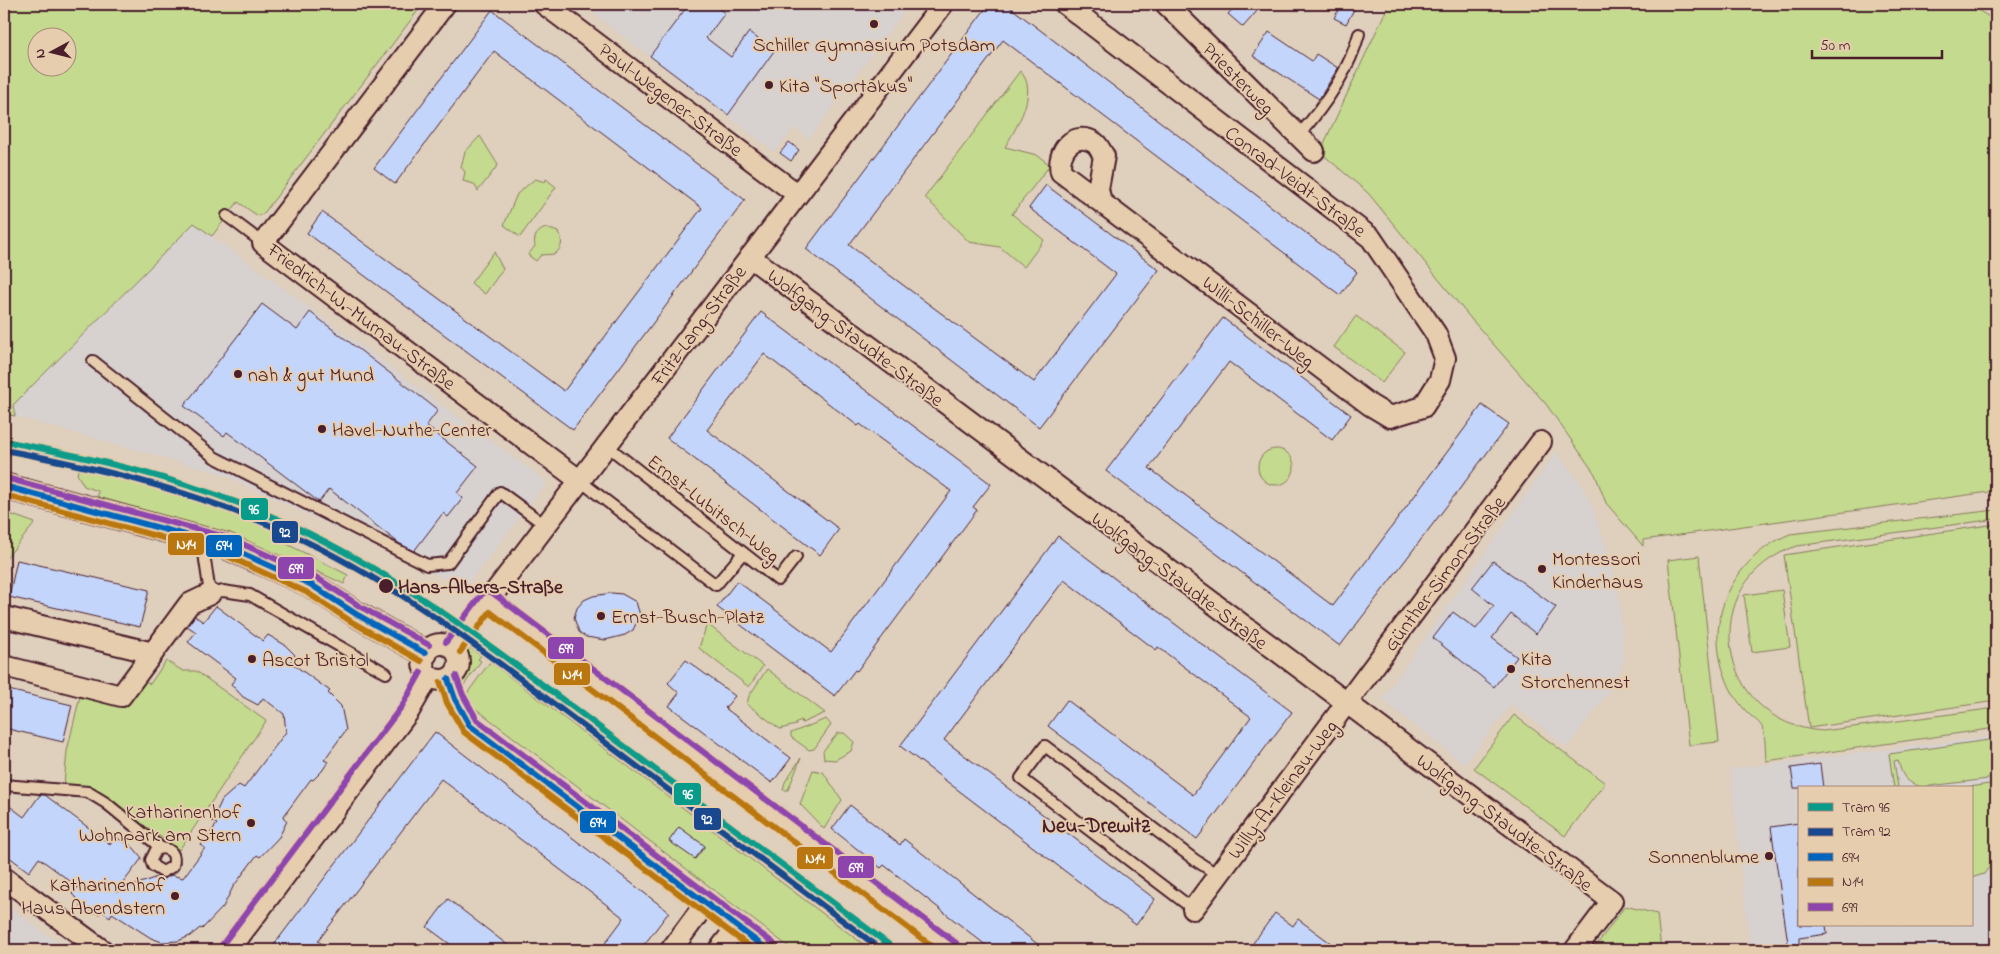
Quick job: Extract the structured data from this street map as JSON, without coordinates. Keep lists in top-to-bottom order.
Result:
{
  "streets": {
    "street": [
      "Priesterweg",
      "Paul-Wegener-Straße",
      "Conrad-Veidt-Straße",
      "Friedrich-W.-Murnau-Straße",
      "Willi-Schiller-Weg",
      "Fritz-Lang-Straße",
      "Wolfgang-Staudte-Straße",
      "Günther-Simon-Straße",
      "Willy-A.-Kleinau-Weg"
    ],
    "lane": ["Ernst-Lubitsch-Weg"]
  },
  "crossings": [
    ["Paul-Wegener-Straße", "Fritz-Lang-Straße"],
    ["Conrad-Veidt-Straße", "Willi-Schiller-Weg"],
    ["Friedrich-W.-Murnau-Straße", "Fritz-Lang-Straße"],
    ["Fritz-Lang-Straße", "Wolfgang-Staudte-Straße"],
    ["Fritz-Lang-Straße", "Ernst-Lubitsch-Weg"],
    ["Wolfgang-Staudte-Straße", "Günther-Simon-Straße"],
    ["Wolfgang-Staudte-Straße", "Willy-A.-Kleinau-Weg"],
    ["Günther-Simon-Straße", "Willy-A.-Kleinau-Weg"]
  ],
  "districts": ["Neu-Drewitz"],
  "places": [
    "Schiller Gymnasium Potsdam",
    "Kita \"Sportakus\"",
    "nah & gut Mund",
    "Havel-Nuthe-Center",
    "Montessori Kinderhaus",
    "Hans-Albers-Straße",
    "Ernst-Busch-Platz",
    "Ascot Bristol",
    "Kita Storchennest",
    "Katharinenhof Wohnpark am Stern",
    "Sonnenblume",
    "Katharinenhof Haus Abendstern"
  ],
  "lines": [
    "tram line 96",
    "tram line 92",
    "transit line 699",
    "transit line 694",
    "transit line N14"
  ],
  "legend": [
    "Tram 96",
    "Tram 92",
    "694",
    "N14",
    "699"
  ],
  "scale_bar": "50 m",
  "north": "left"
}
